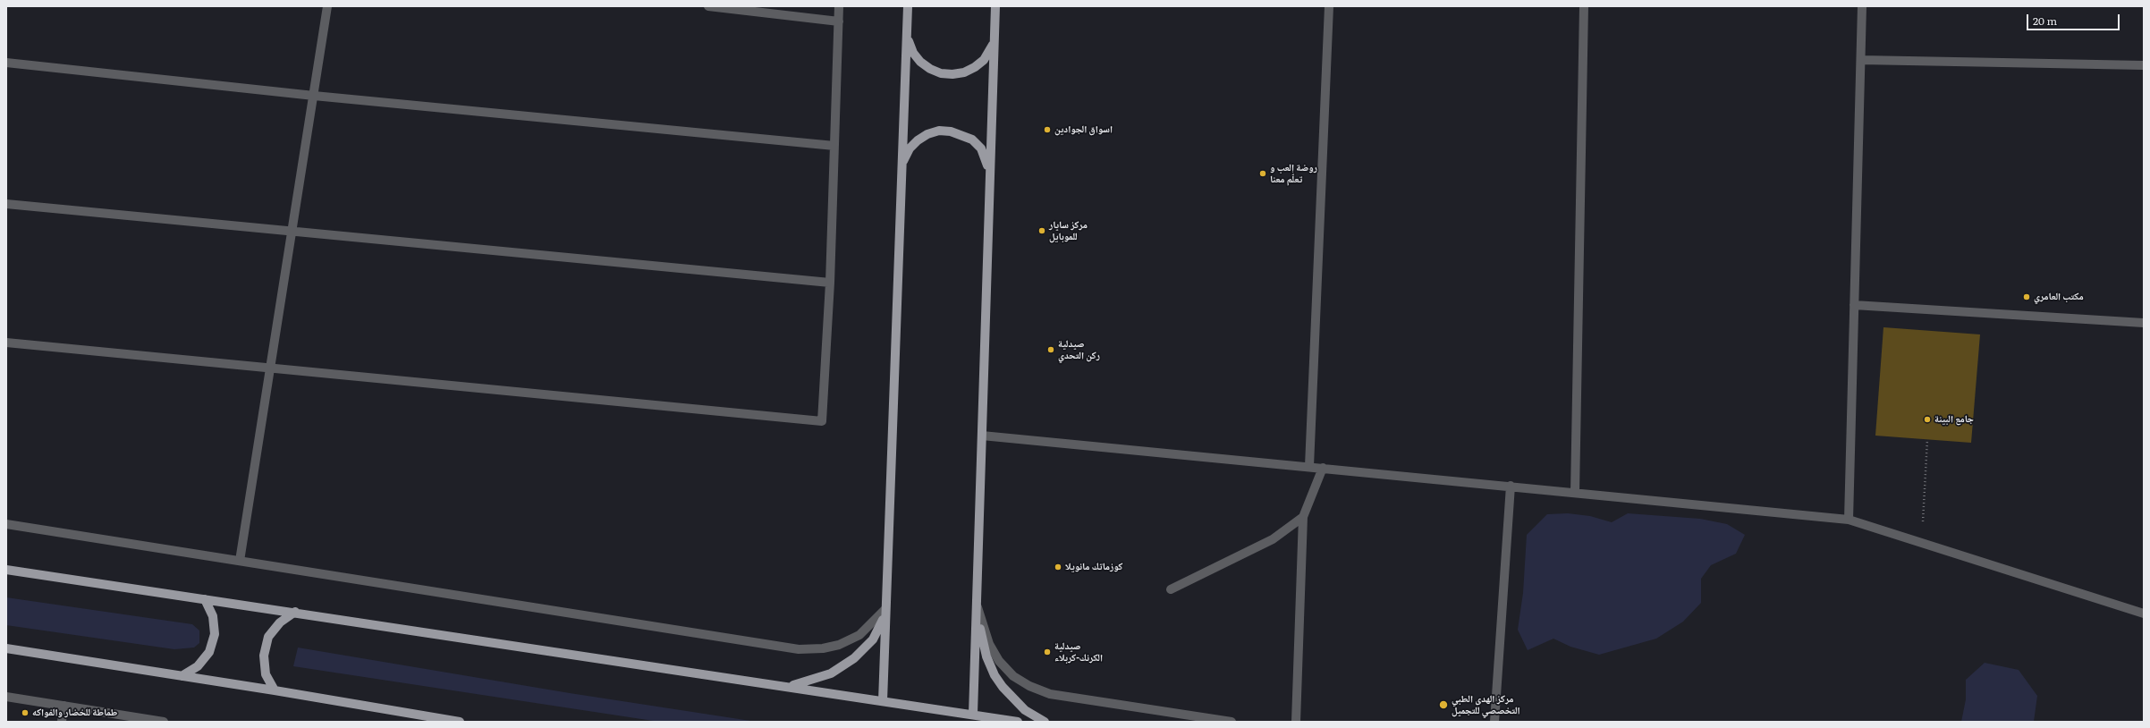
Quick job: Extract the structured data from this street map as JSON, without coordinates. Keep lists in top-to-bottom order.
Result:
{
  "places": [
    "اسواق الجوادين",
    "روضة إلعب و تعلّم معنا",
    "مركز سايار للموبايل",
    "مكتب العامري",
    "صيدلية ركن التحدي",
    "جامع البينة",
    "كوزماتك مانويلا",
    "صيدلية الكرنك-كربلاء",
    "مركز الهدى الطبي التخصصي للتجميل",
    "طماطة للخضار والفواكه"
  ],
  "scale_bar": "20 m"
}
